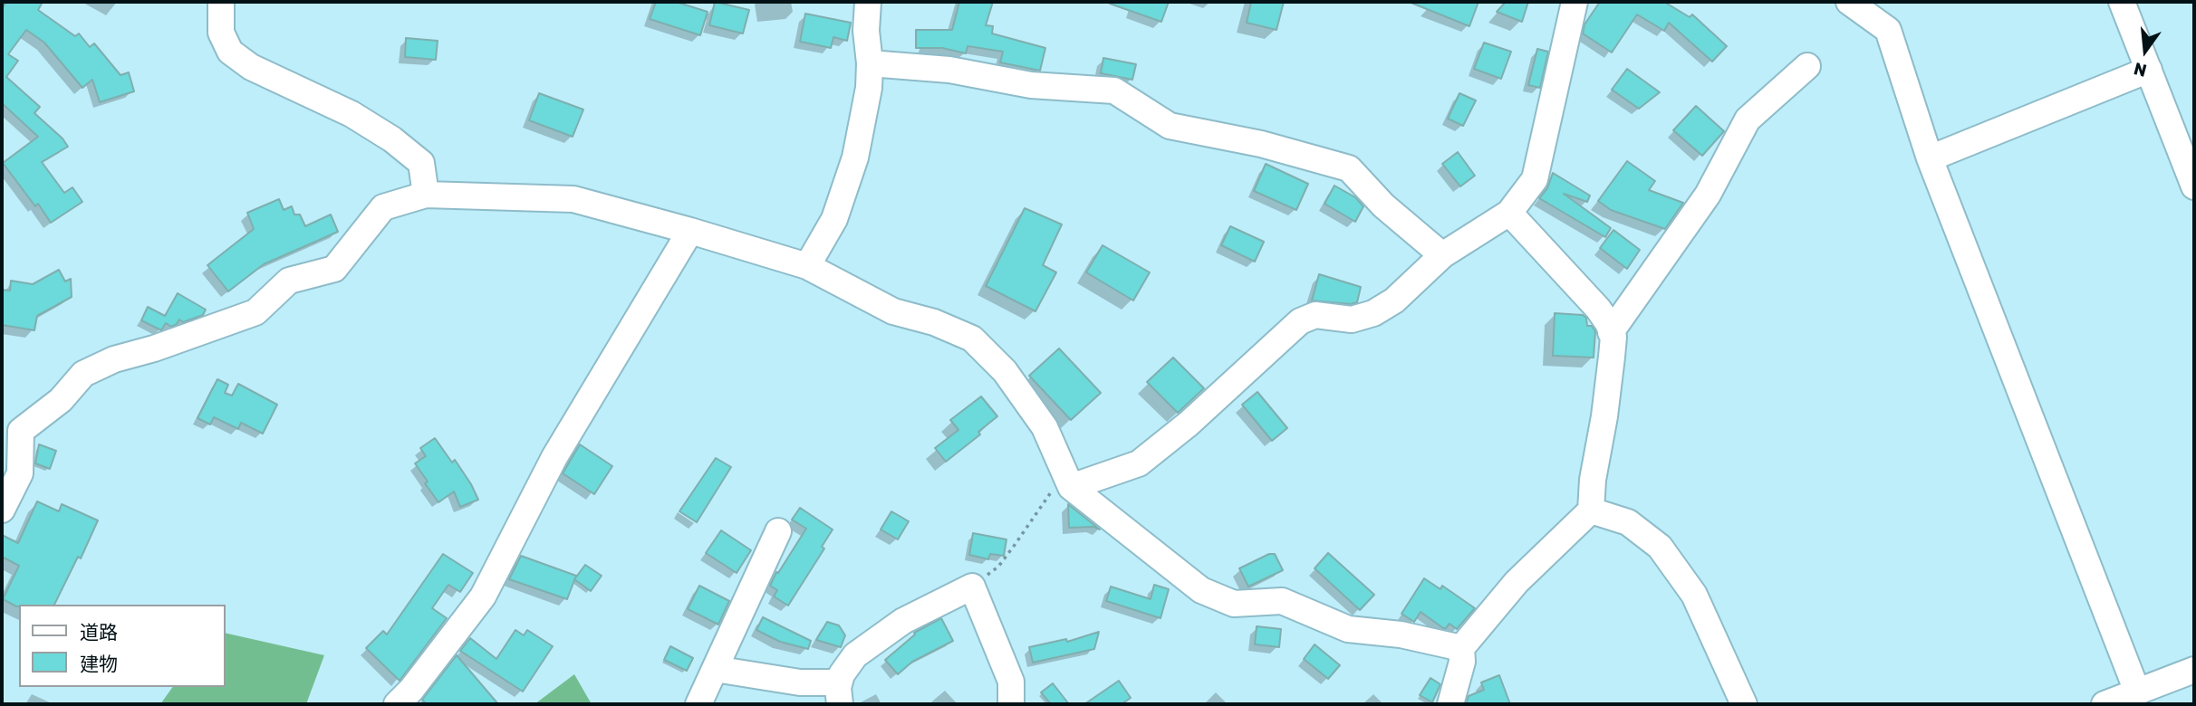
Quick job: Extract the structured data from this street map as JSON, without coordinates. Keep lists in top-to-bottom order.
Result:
{
  "legend": ["道路", "建物"],
  "north": "bottom"
}
